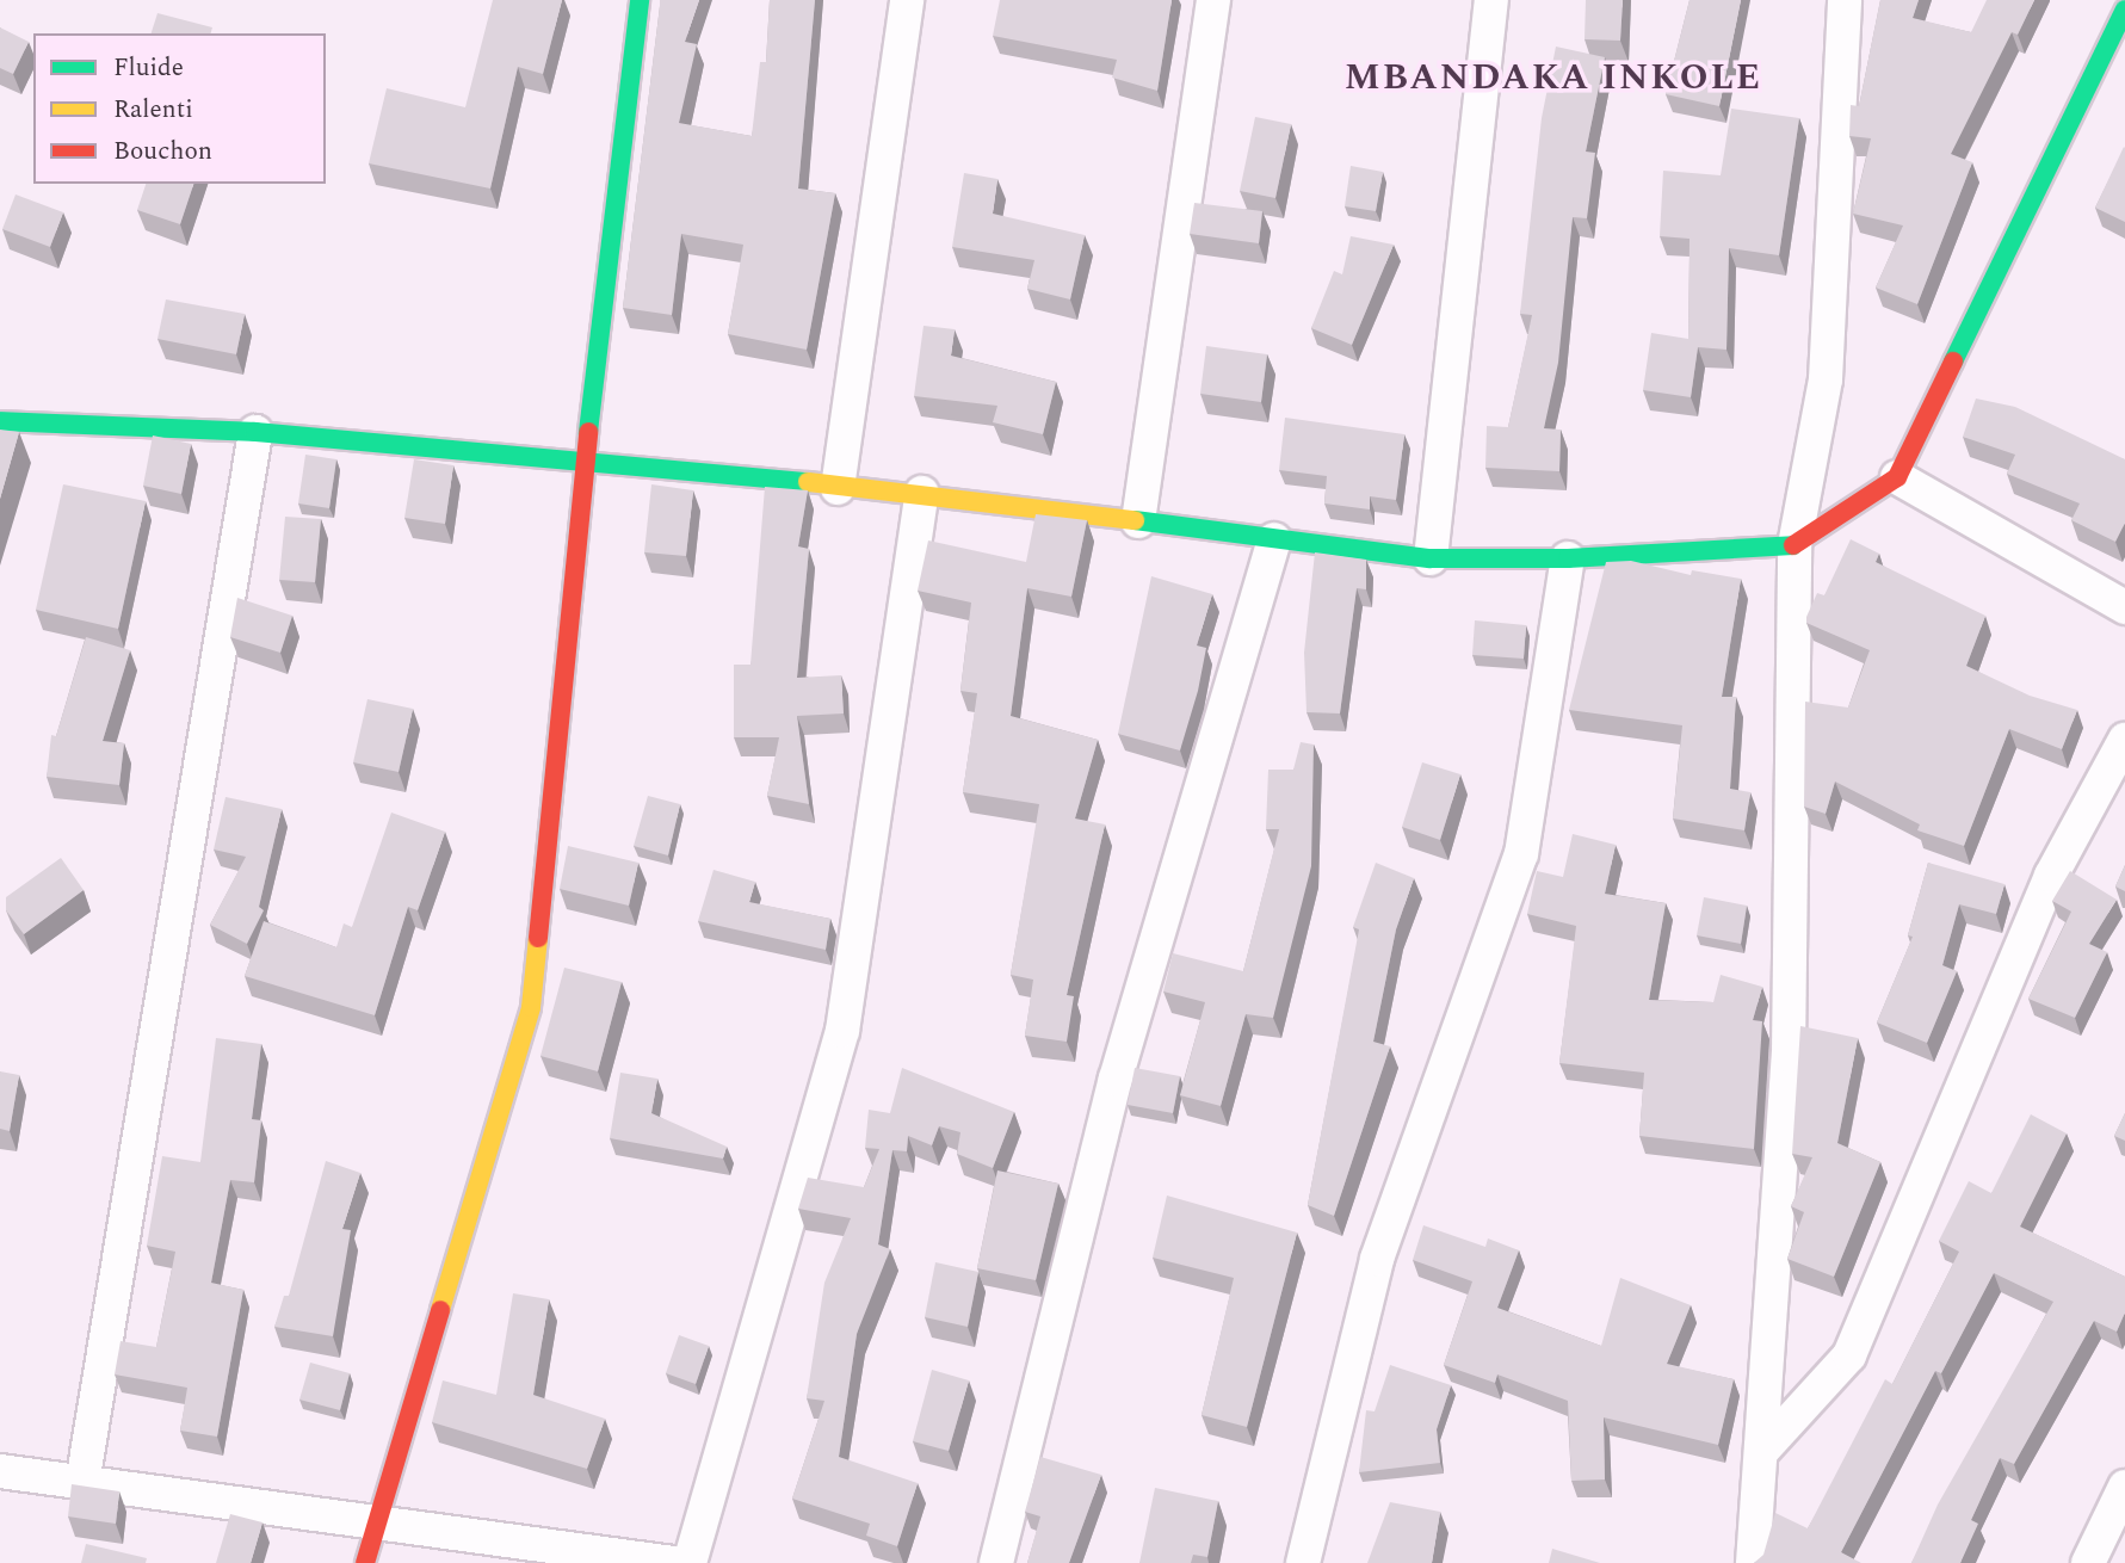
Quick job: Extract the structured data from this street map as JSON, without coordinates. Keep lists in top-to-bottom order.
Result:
{
  "districts": ["MBANDAKA INKOLE"],
  "legend": ["Fluide", "Ralenti", "Bouchon"]
}
